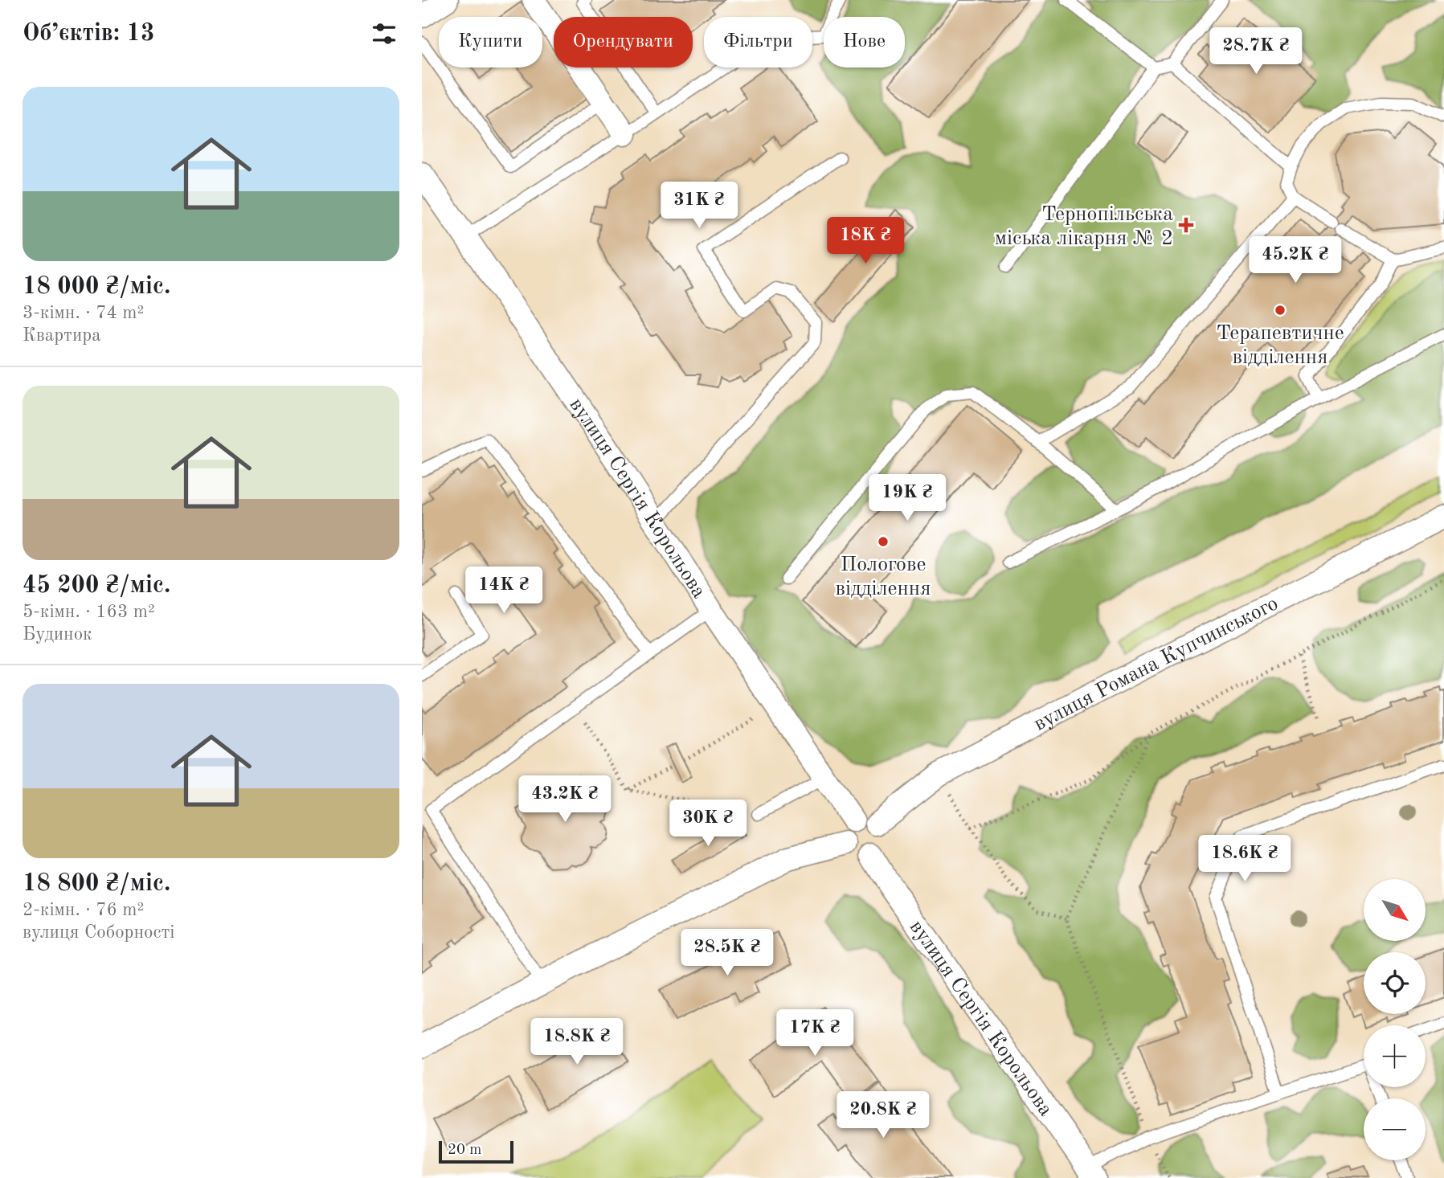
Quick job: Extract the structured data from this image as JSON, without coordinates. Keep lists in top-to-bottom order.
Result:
{
  "streets": {
    "street": ["вулиця Сергія Корольова", "вулиця Романа Купчинського"]
  },
  "crossings": [
    ["вулиця Сергія Корольова", "вулиця Романа Купчинського"]
  ],
  "places": {
    "health": ["Тернопільська міська лікарня № 2"],
    "other": ["Терапевтичне відділення", "Пологове відділення"]
  },
  "scale_bar": "20 m",
  "north": "bottom right",
  "page": {
    "heading": "Об’єктів: 13",
    "chip": [
      "Купити",
      "Орендувати",
      "Фільтри",
      "Нове"
    ],
    "price": [
      "28.7K ₴",
      "31K ₴",
      "18K ₴",
      "45.2K ₴",
      "19K ₴",
      "14K ₴",
      "43.2K ₴",
      "30K ₴",
      "18.6K ₴",
      "28.5K ₴",
      "17K ₴",
      "18.8K ₴",
      "20.8K ₴"
    ],
    "list": [
      {
        "name": "18 000 ₴/міс.",
        "note": "3-кімн. · 74 m² · Квартира"
      },
      {
        "name": "45 200 ₴/міс.",
        "note": "5-кімн. · 163 m² · Будинок"
      },
      {
        "name": "18 800 ₴/міс.",
        "note": "2-кімн. · 76 m² · вулиця Соборності"
      }
    ],
    "map_buttons": ["+", "−"],
    "scale": "20 m"
  }
}
